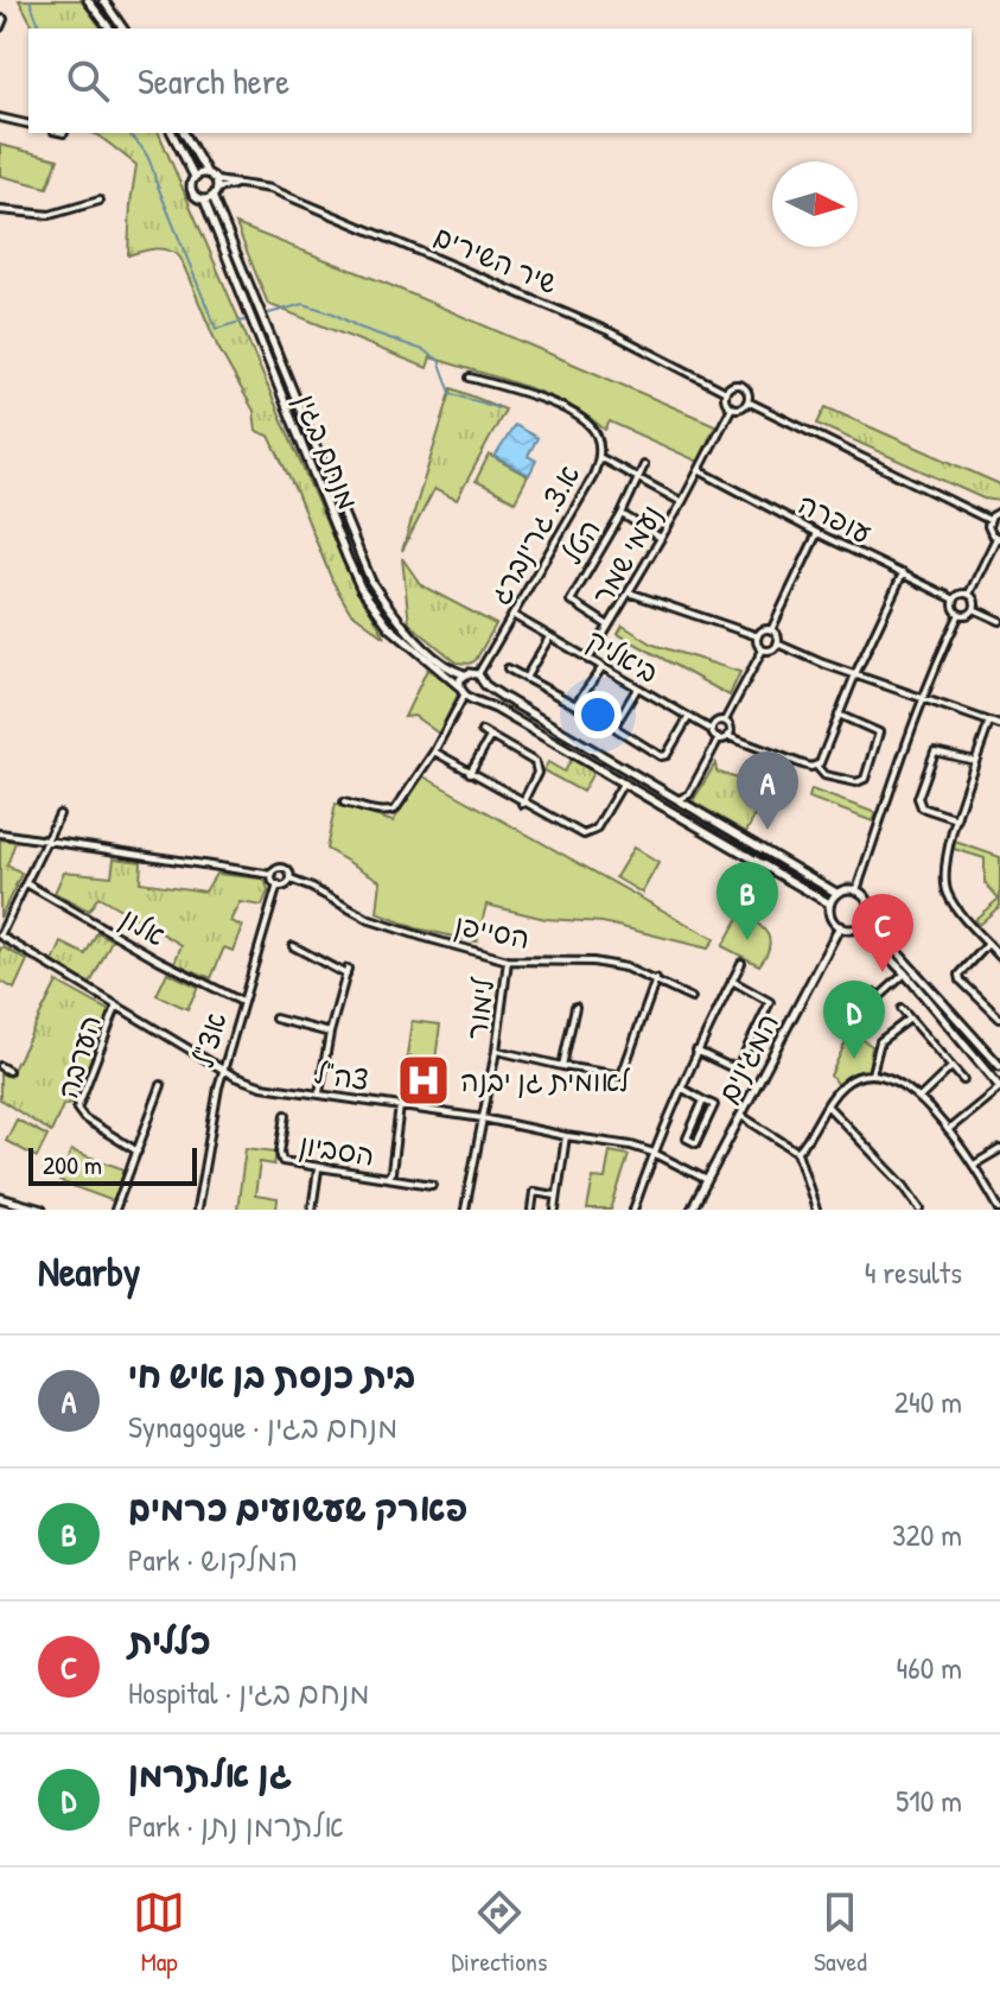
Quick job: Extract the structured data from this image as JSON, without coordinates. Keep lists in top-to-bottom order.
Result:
{
  "streets": {
    "main road": ["מנחם בגין", "המגינים"],
    "street": [
      "שיר השירים",
      "עופרה",
      "א.צ. גרינברג",
      "הטל",
      "נעמי שמר",
      "ביאליק",
      "אלון",
      "הסייפן",
      "לימור",
      "אצ\"ל",
      "הערבה",
      "צה\"ל",
      "הסביון"
    ]
  },
  "crossings": [
    ["שיר השירים", "מנחם בגין"],
    ["שיר השירים", "נעמי שמר"],
    ["מנחם בגין", "א.צ. גרינברג"],
    ["עופרה", "נעמי שמר"],
    ["א.צ. גרינברג", "ביאליק"],
    ["הטל", "נעמי שמר"],
    ["נעמי שמר", "ביאליק"],
    ["אלון", "אצ\"ל"],
    ["הסייפן", "לימור"],
    ["הסייפן", "אצ\"ל"],
    ["לימור", "צה\"ל"],
    ["אצ\"ל", "צה\"ל"],
    ["הערבה", "צה\"ל"],
    ["המגינים", "צה\"ל"]
  ],
  "places": {
    "hospital": ["לאומית גן יבנה"]
  },
  "scale_bar": "200 m",
  "north": "right",
  "page": {
    "search": "Search here",
    "pins": [
      "A",
      "B",
      "C",
      "D"
    ],
    "scale": "200 m",
    "heading": ["Nearby", "4 results"],
    "list": [
      {
        "mark": "A",
        "name": "בית כנסת בן איש חי",
        "note": "Synagogue · מנחם בגין",
        "value": "240 m"
      },
      {
        "mark": "B",
        "name": "פארק שעשועים כרמים",
        "note": "Park · המלקוש",
        "value": "320 m"
      },
      {
        "mark": "C",
        "name": "כללית",
        "note": "Hospital · מנחם בגין",
        "value": "460 m"
      },
      {
        "mark": "D",
        "name": "גן אלתרמן",
        "note": "Park · אלתרמן נתן",
        "value": "510 m"
      }
    ],
    "nav": ["Map", "Directions", "Saved"]
  }
}
